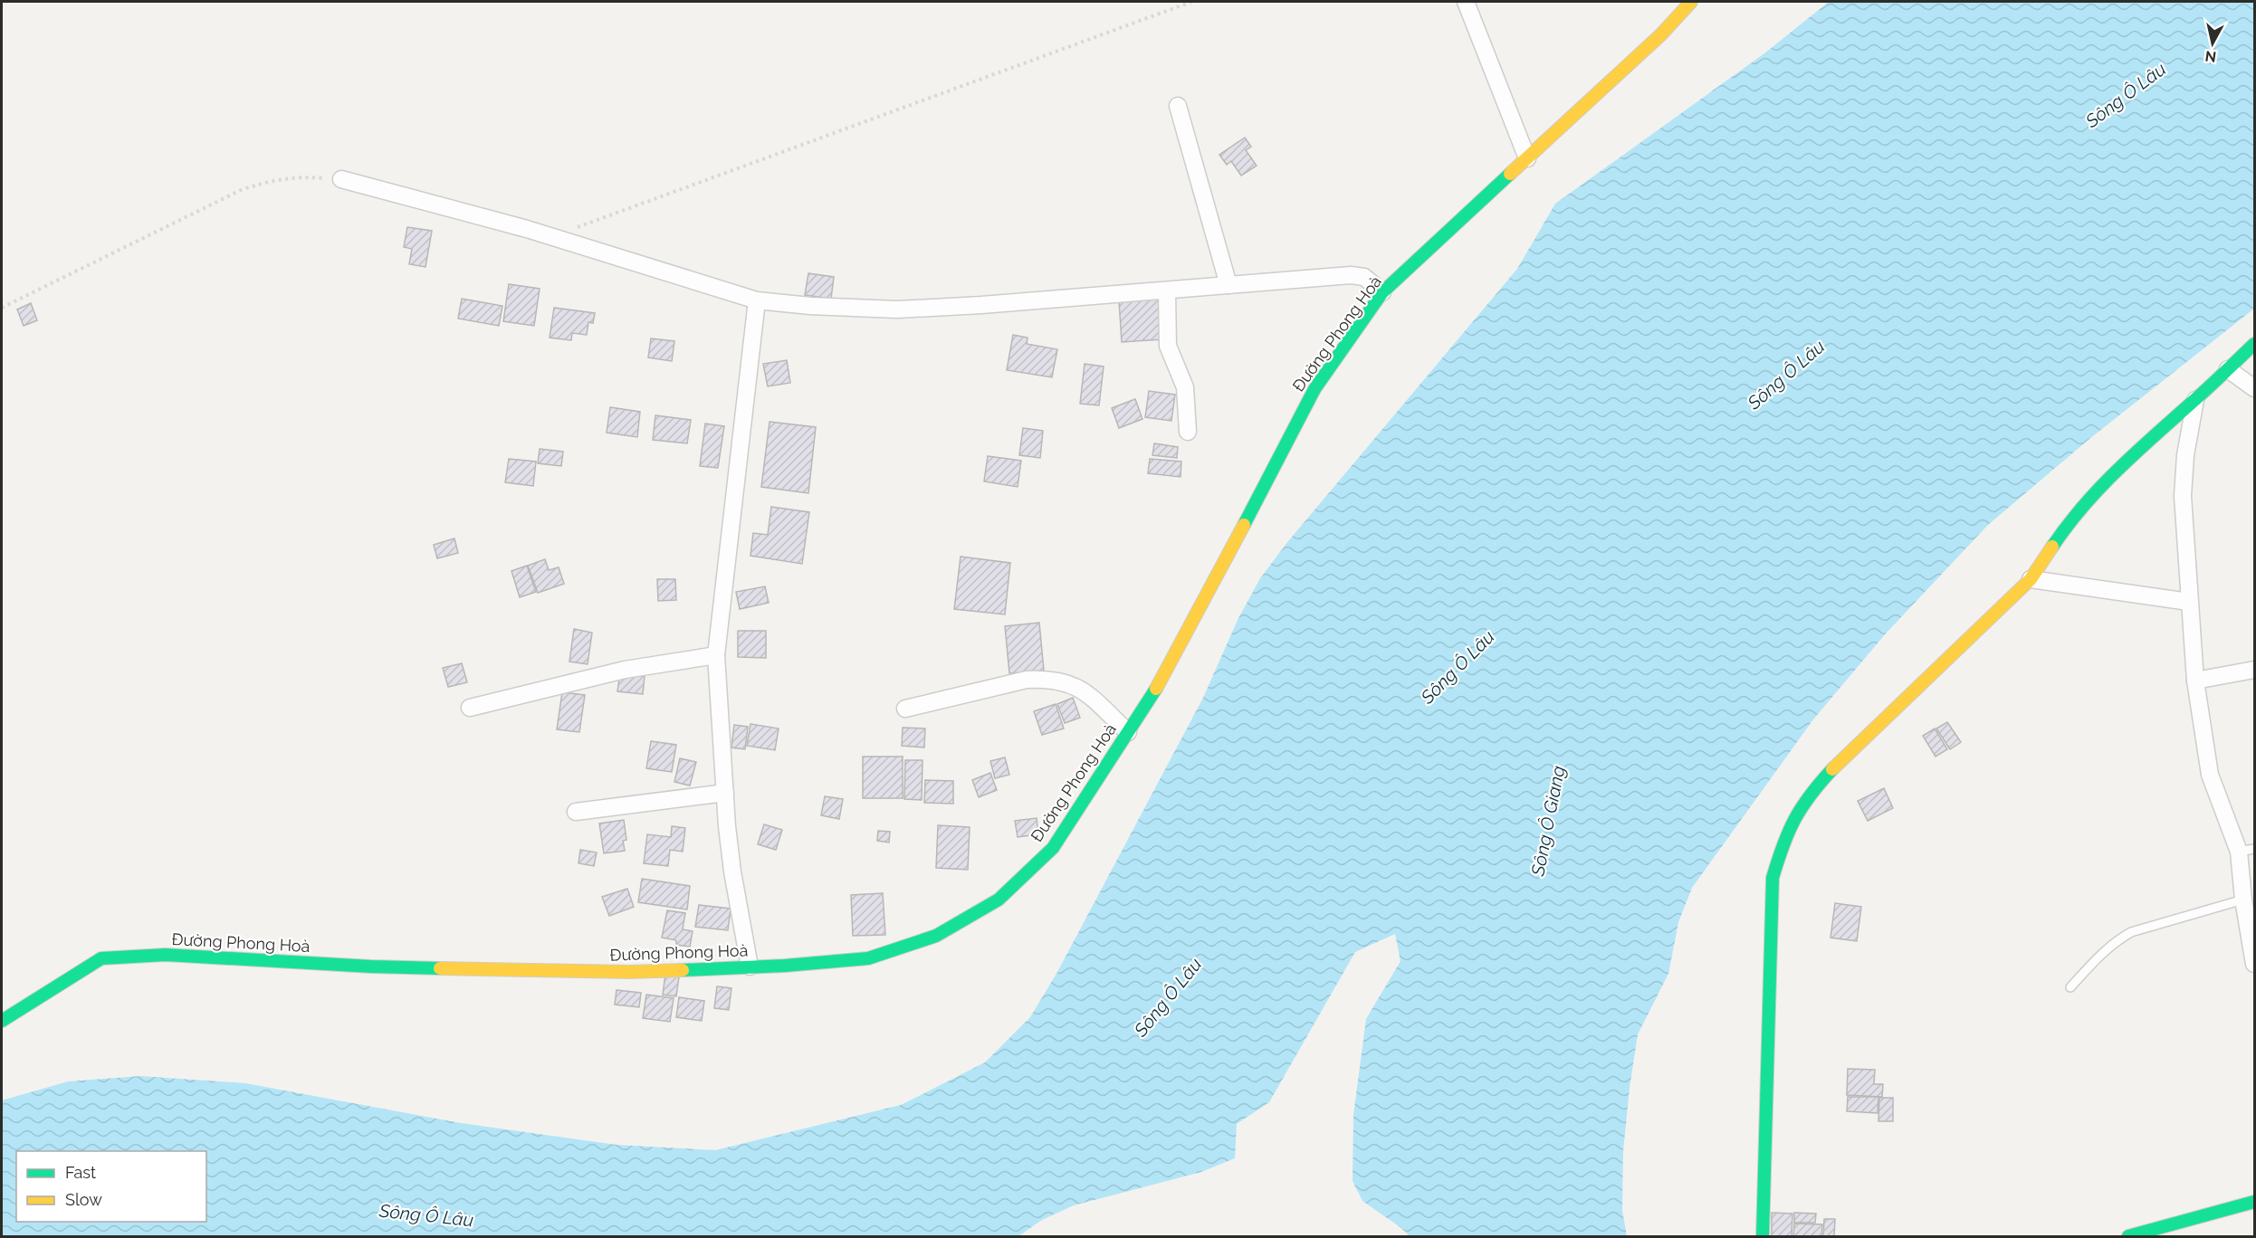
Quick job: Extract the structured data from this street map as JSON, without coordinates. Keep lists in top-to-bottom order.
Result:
{
  "streets": {
    "main road": ["Đường Phong Hoà"]
  },
  "water": ["Sông Ô Lâu", "Sông Ô Giang"],
  "legend": ["Fast", "Slow"],
  "north": "bottom"
}
